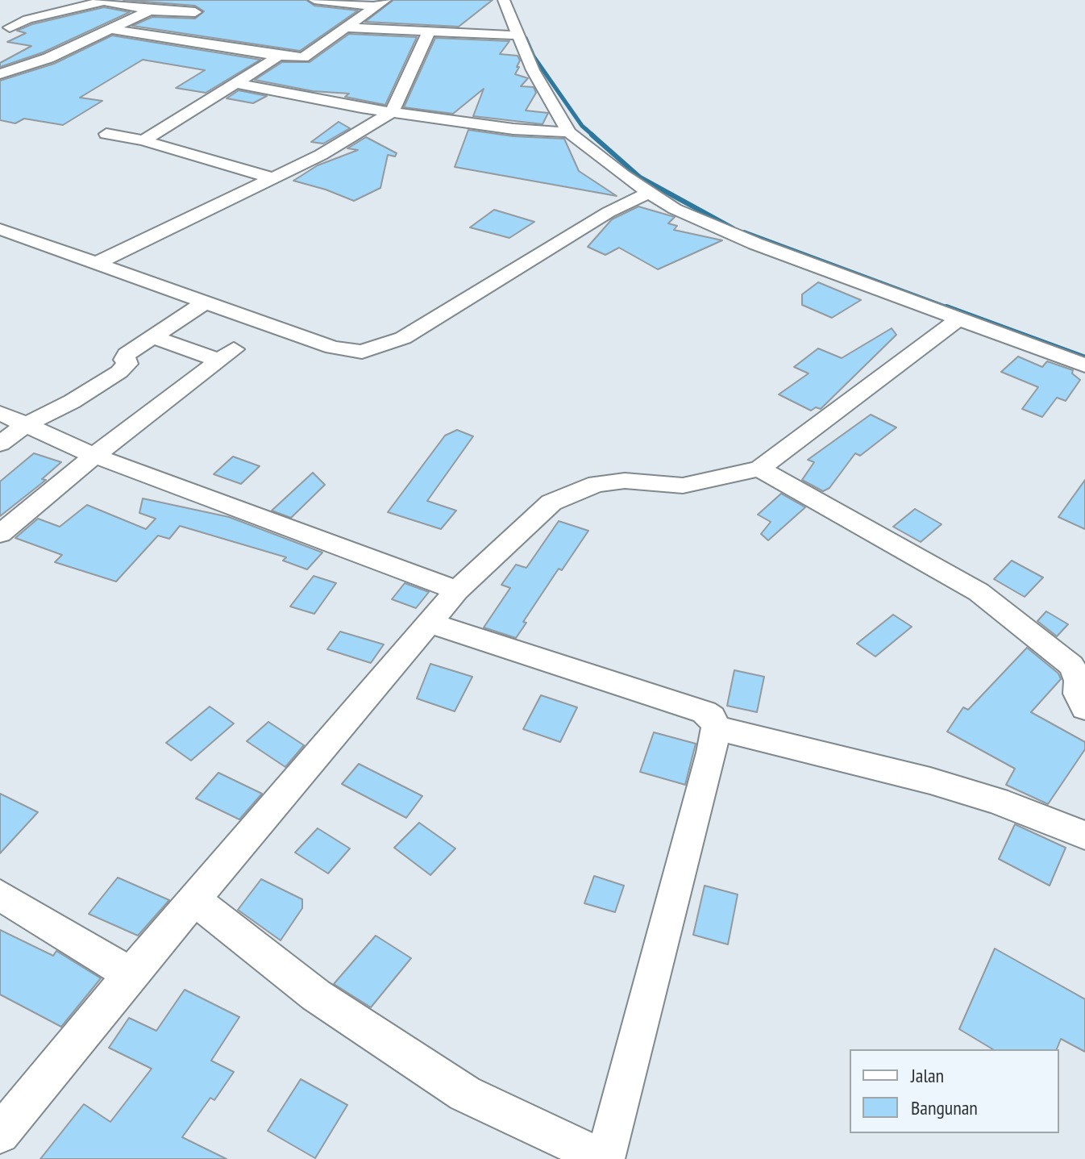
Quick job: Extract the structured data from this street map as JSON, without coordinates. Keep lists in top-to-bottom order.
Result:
{
  "legend": ["Jalan", "Bangunan"]
}
